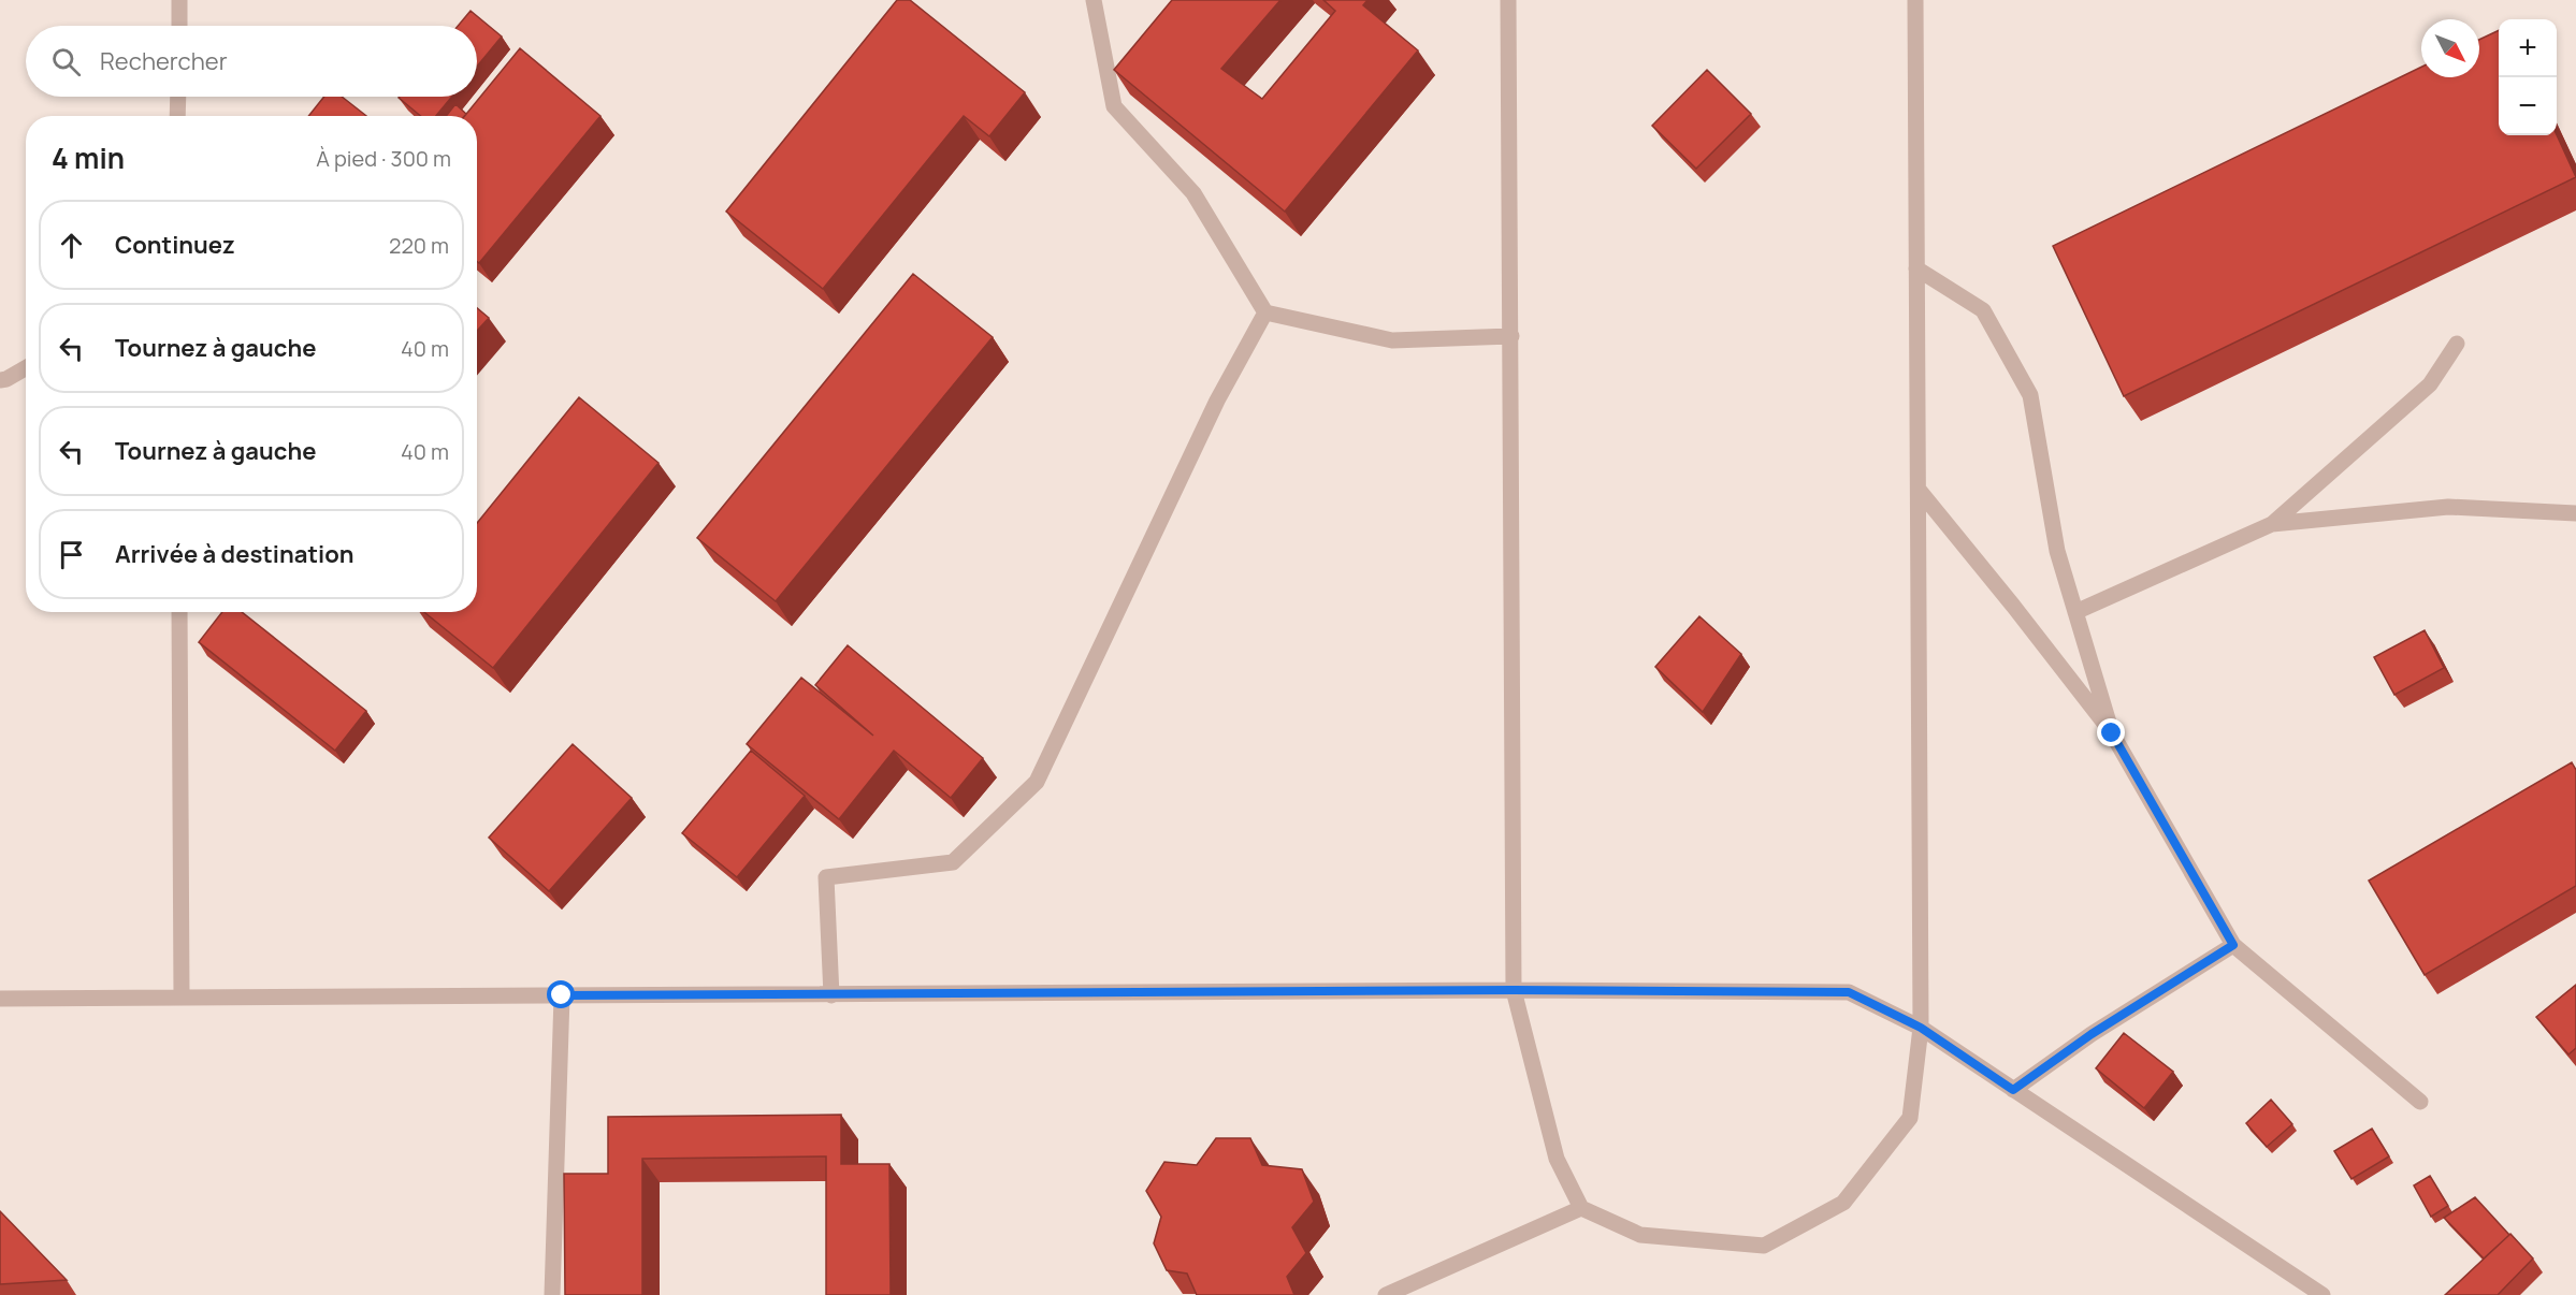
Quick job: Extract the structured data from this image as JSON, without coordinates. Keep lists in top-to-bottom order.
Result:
{
  "north": "bottom right",
  "page": {
    "map_buttons": ["+", "−"],
    "search": "Rechercher",
    "heading": ["4 min", "À pied · 300 m"],
    "list": [
      ["Continuez", "220 m"],
      ["Tournez à gauche", "40 m"],
      ["Tournez à gauche", "40 m"],
      "Arrivée à destination"
    ]
  }
}
